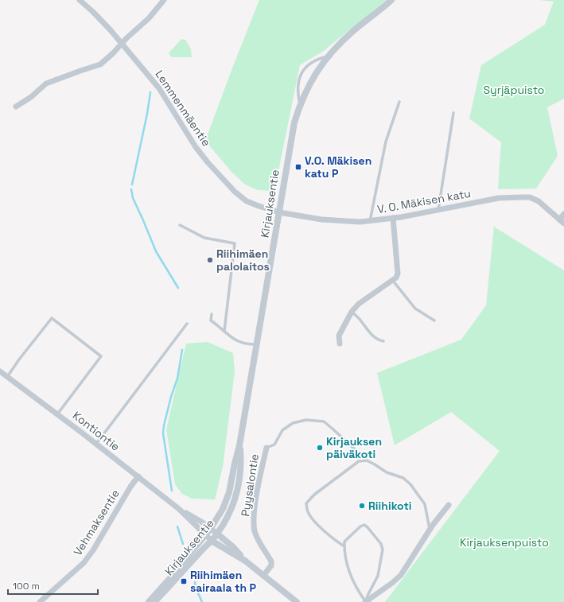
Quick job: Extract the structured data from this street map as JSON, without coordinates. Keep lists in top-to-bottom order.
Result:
{
  "streets": {
    "street": [
      "Lemmenmäentie",
      "V. O. Mäkisen katu",
      "Kirjauksentie",
      "Kontiontie",
      "Pyysalontie",
      "Vehmaksentie"
    ]
  },
  "crossings": [
    ["Lemmenmäentie", "V. O. Mäkisen katu"],
    ["Lemmenmäentie", "Kirjauksentie"],
    ["V. O. Mäkisen katu", "Kirjauksentie"],
    ["Kirjauksentie", "Kontiontie"],
    ["Kontiontie", "Pyysalontie"],
    ["Kontiontie", "Vehmaksentie"]
  ],
  "parks": ["Syrjäpuisto", "Kirjauksenpuisto"],
  "places": {
    "transit": ["V.O. Mäkisen katu P", "Riihimäen sairaala th P"],
    "other": ["Riihimäen palolaitos", "Kirjauksen päiväkoti", "Riihikoti"]
  },
  "scale_bar": "100 m"
}
